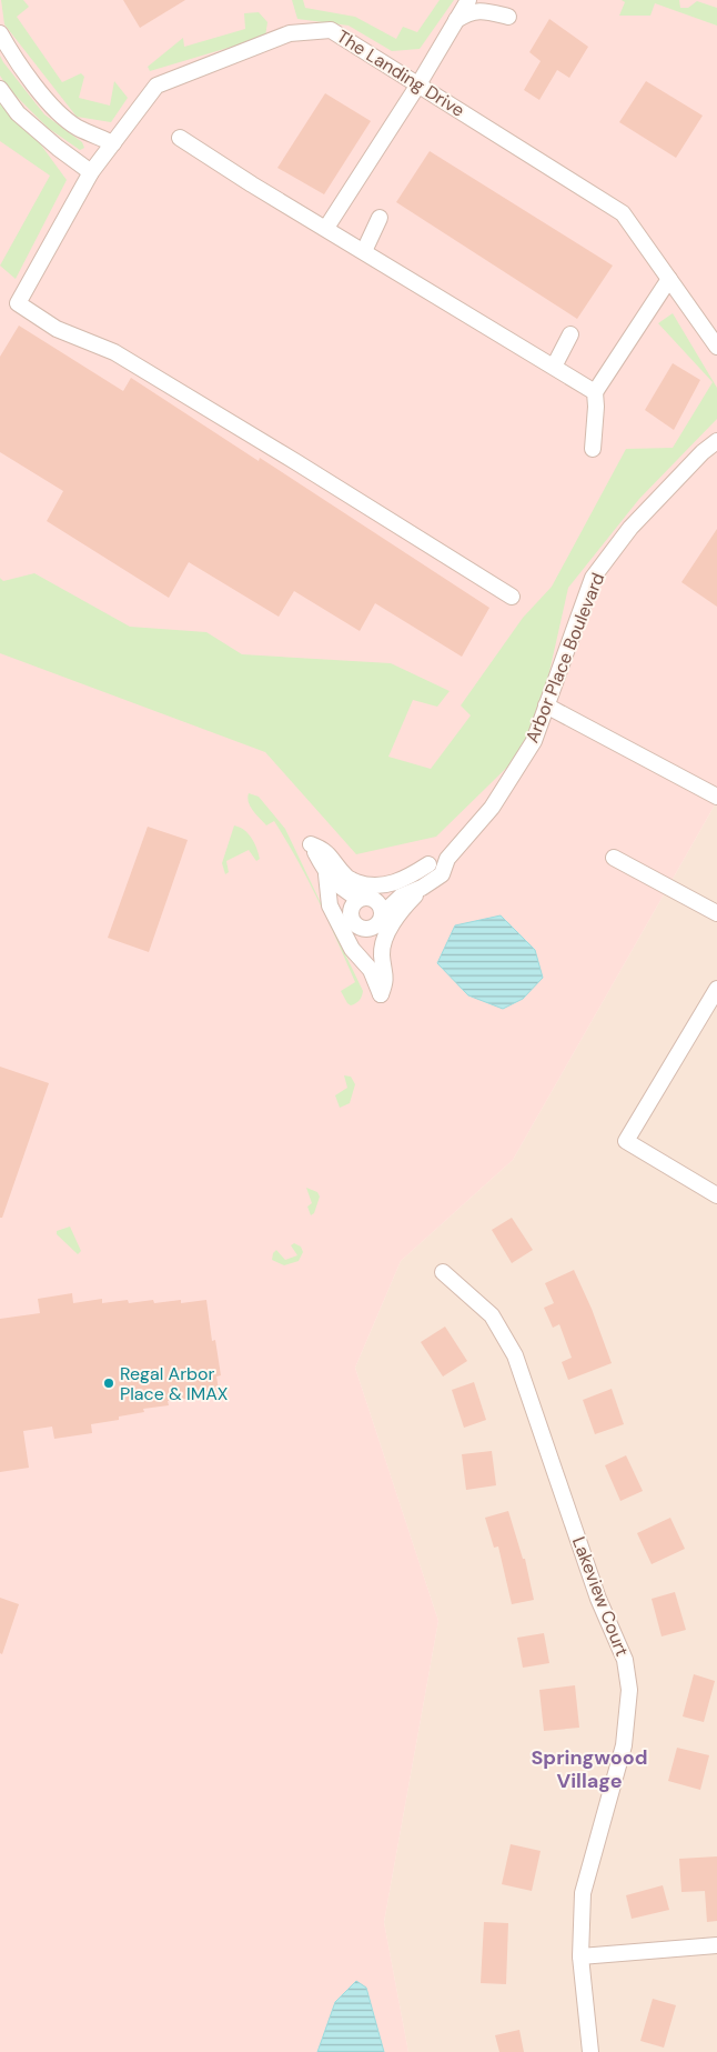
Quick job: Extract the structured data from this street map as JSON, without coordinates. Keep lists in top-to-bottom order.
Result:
{
  "streets": {
    "street": ["The Landing Drive", "Arbor Place Boulevard", "Lakeview Court"]
  },
  "districts": ["Springwood Village"],
  "places": ["Regal Arbor Place & IMAX"]
}
